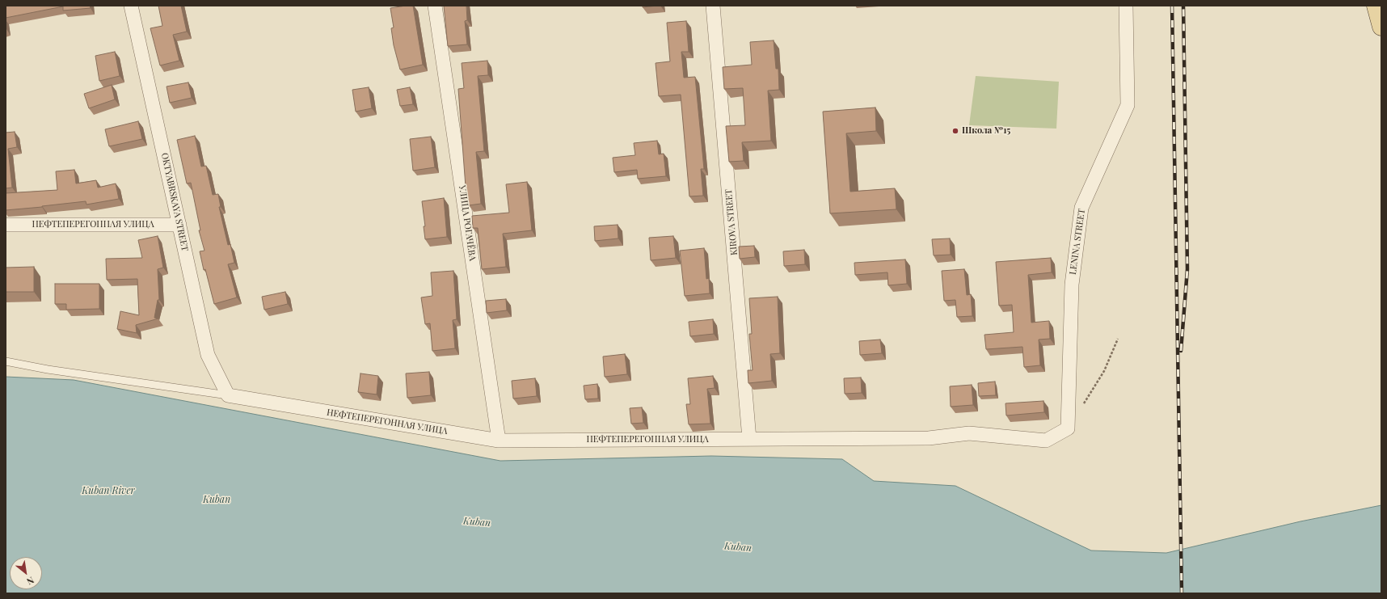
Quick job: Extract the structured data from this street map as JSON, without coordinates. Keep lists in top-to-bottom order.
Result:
{
  "streets": {
    "street": [
      "OKTYABRSKAYA STREET",
      "KIROVA STREET",
      "УЛИЦА РОГАЧЁВА",
      "НЕФТЕПЕРЕГОННАЯ УЛИЦА",
      "LENINA STREET"
    ]
  },
  "crossings": [
    ["OKTYABRSKAYA STREET", "НЕФТЕПЕРЕГОННАЯ УЛИЦА"],
    ["KIROVA STREET", "НЕФТЕПЕРЕГОННАЯ УЛИЦА"],
    ["УЛИЦА РОГАЧЁВА", "НЕФТЕПЕРЕГОННАЯ УЛИЦА"],
    ["НЕФТЕПЕРЕГОННАЯ УЛИЦА", "LENINA STREET"]
  ],
  "water": ["Kuban River", "Kuban"],
  "places": ["Школа №15"],
  "north": "bottom right"
}
